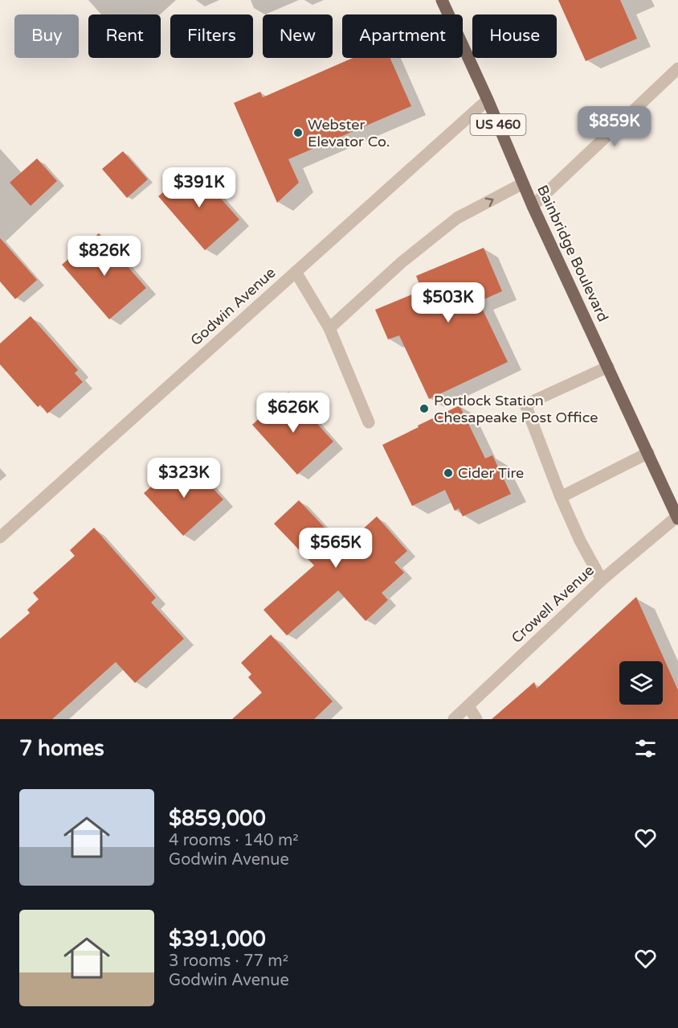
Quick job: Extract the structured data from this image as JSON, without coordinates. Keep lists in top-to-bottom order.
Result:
{
  "streets": {
    "main road": ["US 460", "Bainbridge Boulevard"],
    "street": ["Godwin Avenue", "Crowell Avenue"]
  },
  "crossings": [
    ["Bainbridge Boulevard", "Godwin Avenue"],
    ["Bainbridge Boulevard", "Crowell Avenue"]
  ],
  "places": ["Webster Elevator Co.", "Portlock Station Chesapeake Post Office", "Cider Tire"],
  "page": {
    "chip": [
      "Buy",
      "Rent",
      "Filters",
      "New",
      "Apartment",
      "House"
    ],
    "price": [
      "$859K",
      "$391K",
      "$826K",
      "$503K",
      "$626K",
      "$323K",
      "$565K"
    ],
    "heading": "7 homes",
    "list": [
      {
        "name": "$859,000",
        "note": "4 rooms · 140 m² · Godwin Avenue"
      },
      {
        "name": "$391,000",
        "note": "3 rooms · 77 m² · Godwin Avenue"
      }
    ]
  }
}
